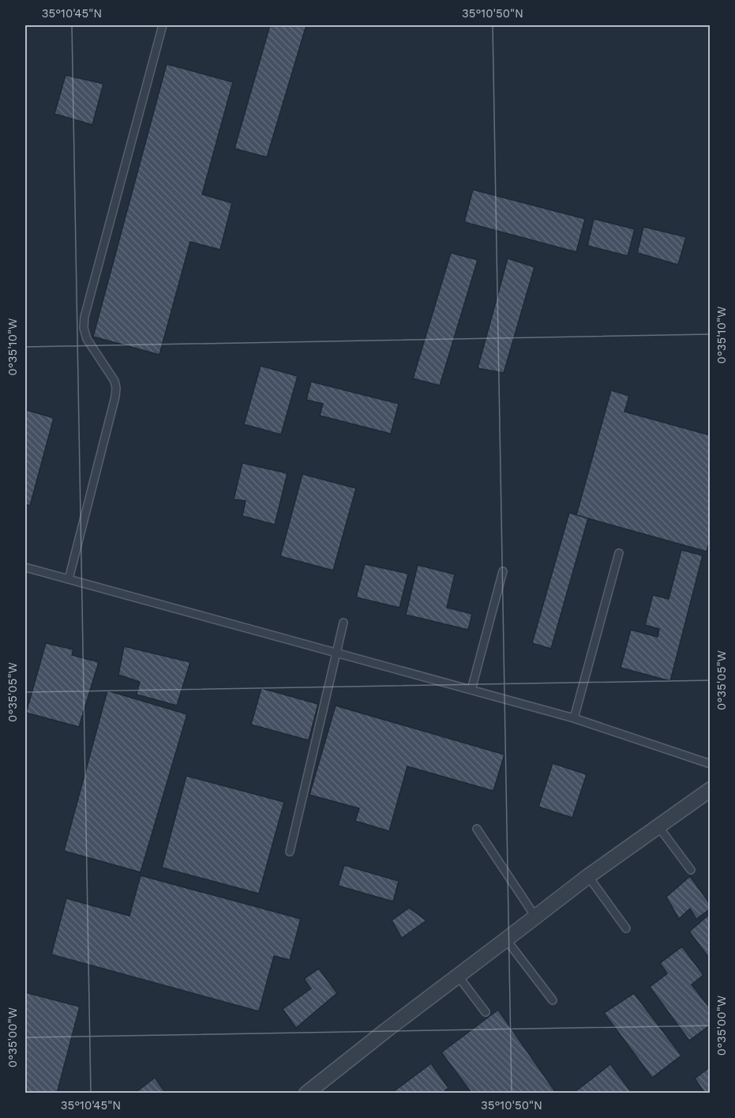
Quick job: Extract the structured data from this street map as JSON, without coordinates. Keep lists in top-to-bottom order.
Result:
{
  "coordinates": [
    "35°10'45\"N",
    "35°10'50\"N",
    "0°35'10\"W",
    "0°35'05\"W",
    "0°35'00\"W"
  ]
}
